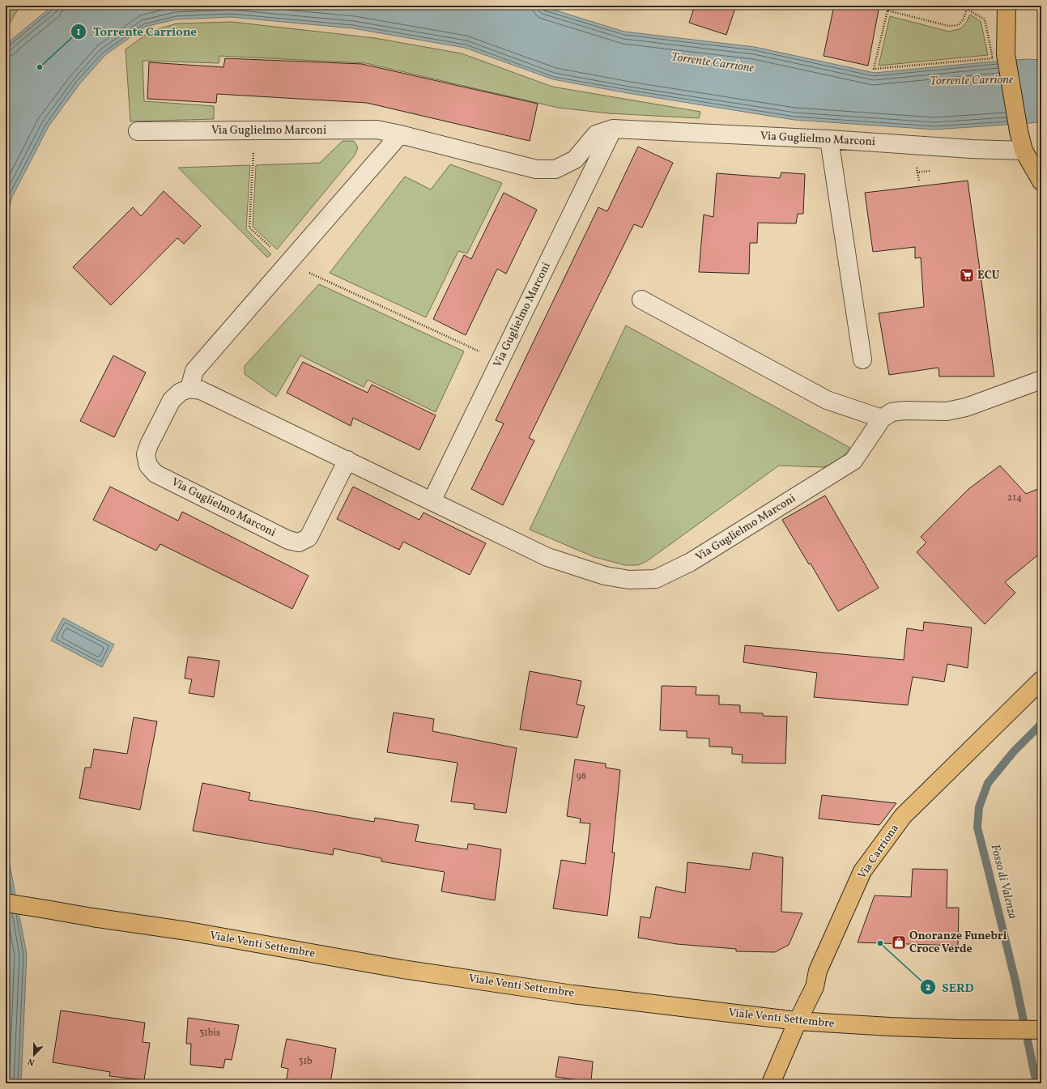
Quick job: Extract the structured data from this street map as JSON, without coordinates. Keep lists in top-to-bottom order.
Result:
{
  "streets": {
    "main road": ["Via Carriona", "Viale Venti Settembre"],
    "street": ["Via Guglielmo Marconi"]
  },
  "crossings": [
    ["Via Carriona", "Viale Venti Settembre"]
  ],
  "water": ["Torrente Carrione", "Fosso di Valenza"],
  "places": {
    "other": ["Torrente Carrione", "SERD"],
    "supermarket": ["ECU"],
    "shop": ["Onoranze Funebri Croce Verde"]
  },
  "house_numbers": [
    "214",
    "98",
    "31bis",
    "31b"
  ],
  "north": "bottom"
}
